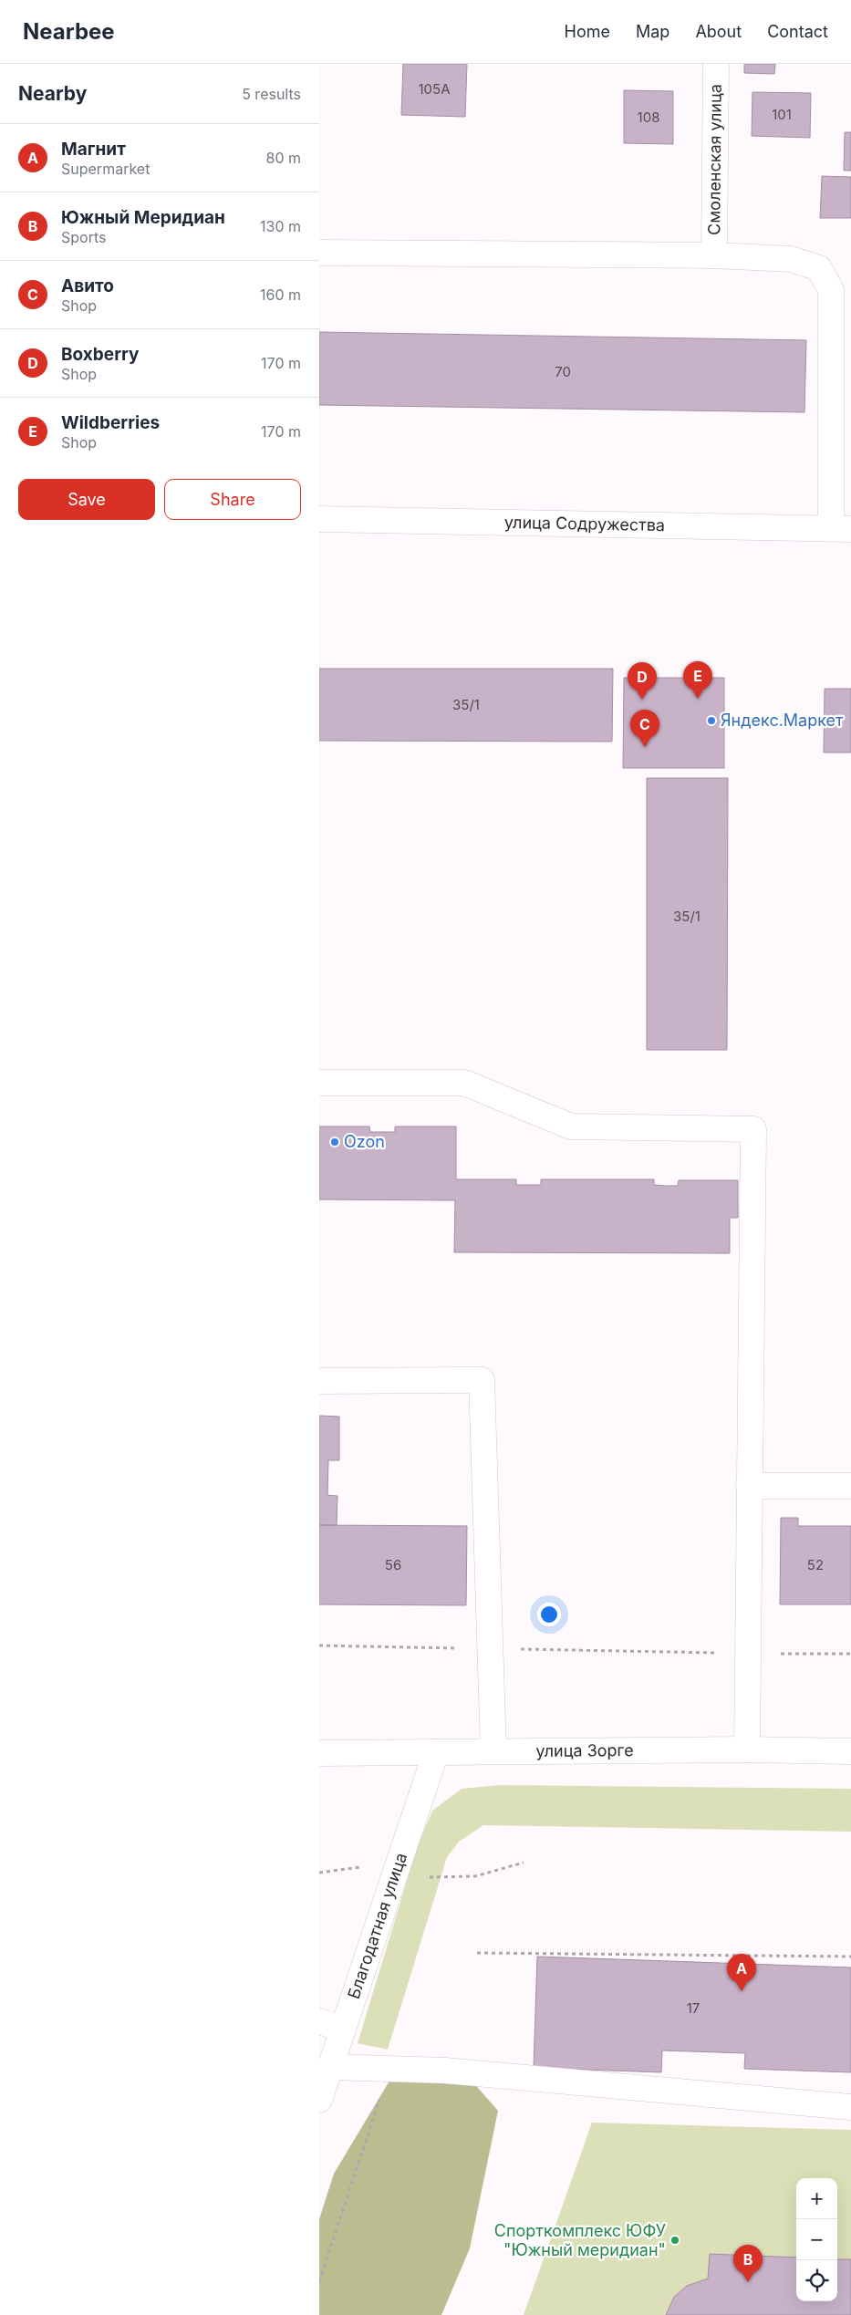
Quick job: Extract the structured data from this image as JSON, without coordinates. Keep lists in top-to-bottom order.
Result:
{
  "streets": {
    "street": [
      "Смоленская улица",
      "улица Содружества",
      "улица Зорге",
      "Благодатная улица"
    ]
  },
  "crossings": [
    ["улица Зорге", "Благодатная улица"]
  ],
  "places": ["Яндекс.Маркет", "Ozon", "Спорткомплекс ЮФУ \"Южный меридиан\""],
  "house_numbers": [
    "105А",
    "101",
    "108",
    "70",
    "35/1",
    "35/1",
    "56",
    "52",
    "17"
  ],
  "page": {
    "header": "Nearbee",
    "nav": [
      "Home",
      "Map",
      "About",
      "Contact"
    ],
    "heading": ["Nearby", "5 results"],
    "list": [
      {
        "mark": "A",
        "name": "Магнит",
        "note": "Supermarket",
        "value": "80 m"
      },
      {
        "mark": "B",
        "name": "Южный Меридиан",
        "note": "Sports",
        "value": "130 m"
      },
      {
        "mark": "C",
        "name": "Авито",
        "note": "Shop",
        "value": "160 m"
      },
      {
        "mark": "D",
        "name": "Boxberry",
        "note": "Shop",
        "value": "170 m"
      },
      {
        "mark": "E",
        "name": "Wildberries",
        "note": "Shop",
        "value": "170 m"
      }
    ],
    "buttons": ["Save", "Share"],
    "pins": [
      "E",
      "D",
      "C",
      "A",
      "B"
    ],
    "map_buttons": ["+", "−"]
  }
}
